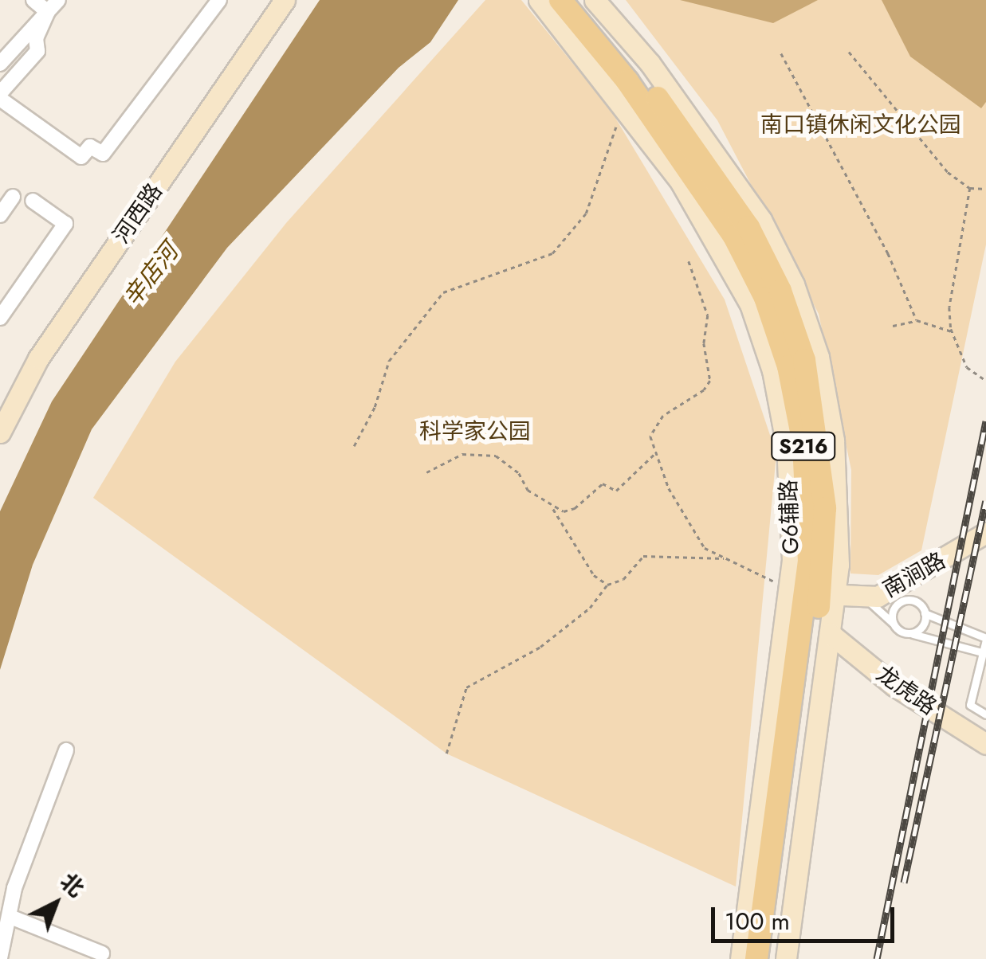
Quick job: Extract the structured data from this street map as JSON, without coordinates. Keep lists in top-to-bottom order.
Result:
{
  "streets": {
    "main road": ["S216", "G6辅路"],
    "street": ["河西路", "南涧路", "龙虎路"]
  },
  "crossings": [
    ["G6辅路", "南涧路"],
    ["G6辅路", "龙虎路"]
  ],
  "water": ["辛店河"],
  "parks": ["南口镇休闲文化公园", "科学家公园"],
  "scale_bar": "100 m",
  "north": "top right"
}
